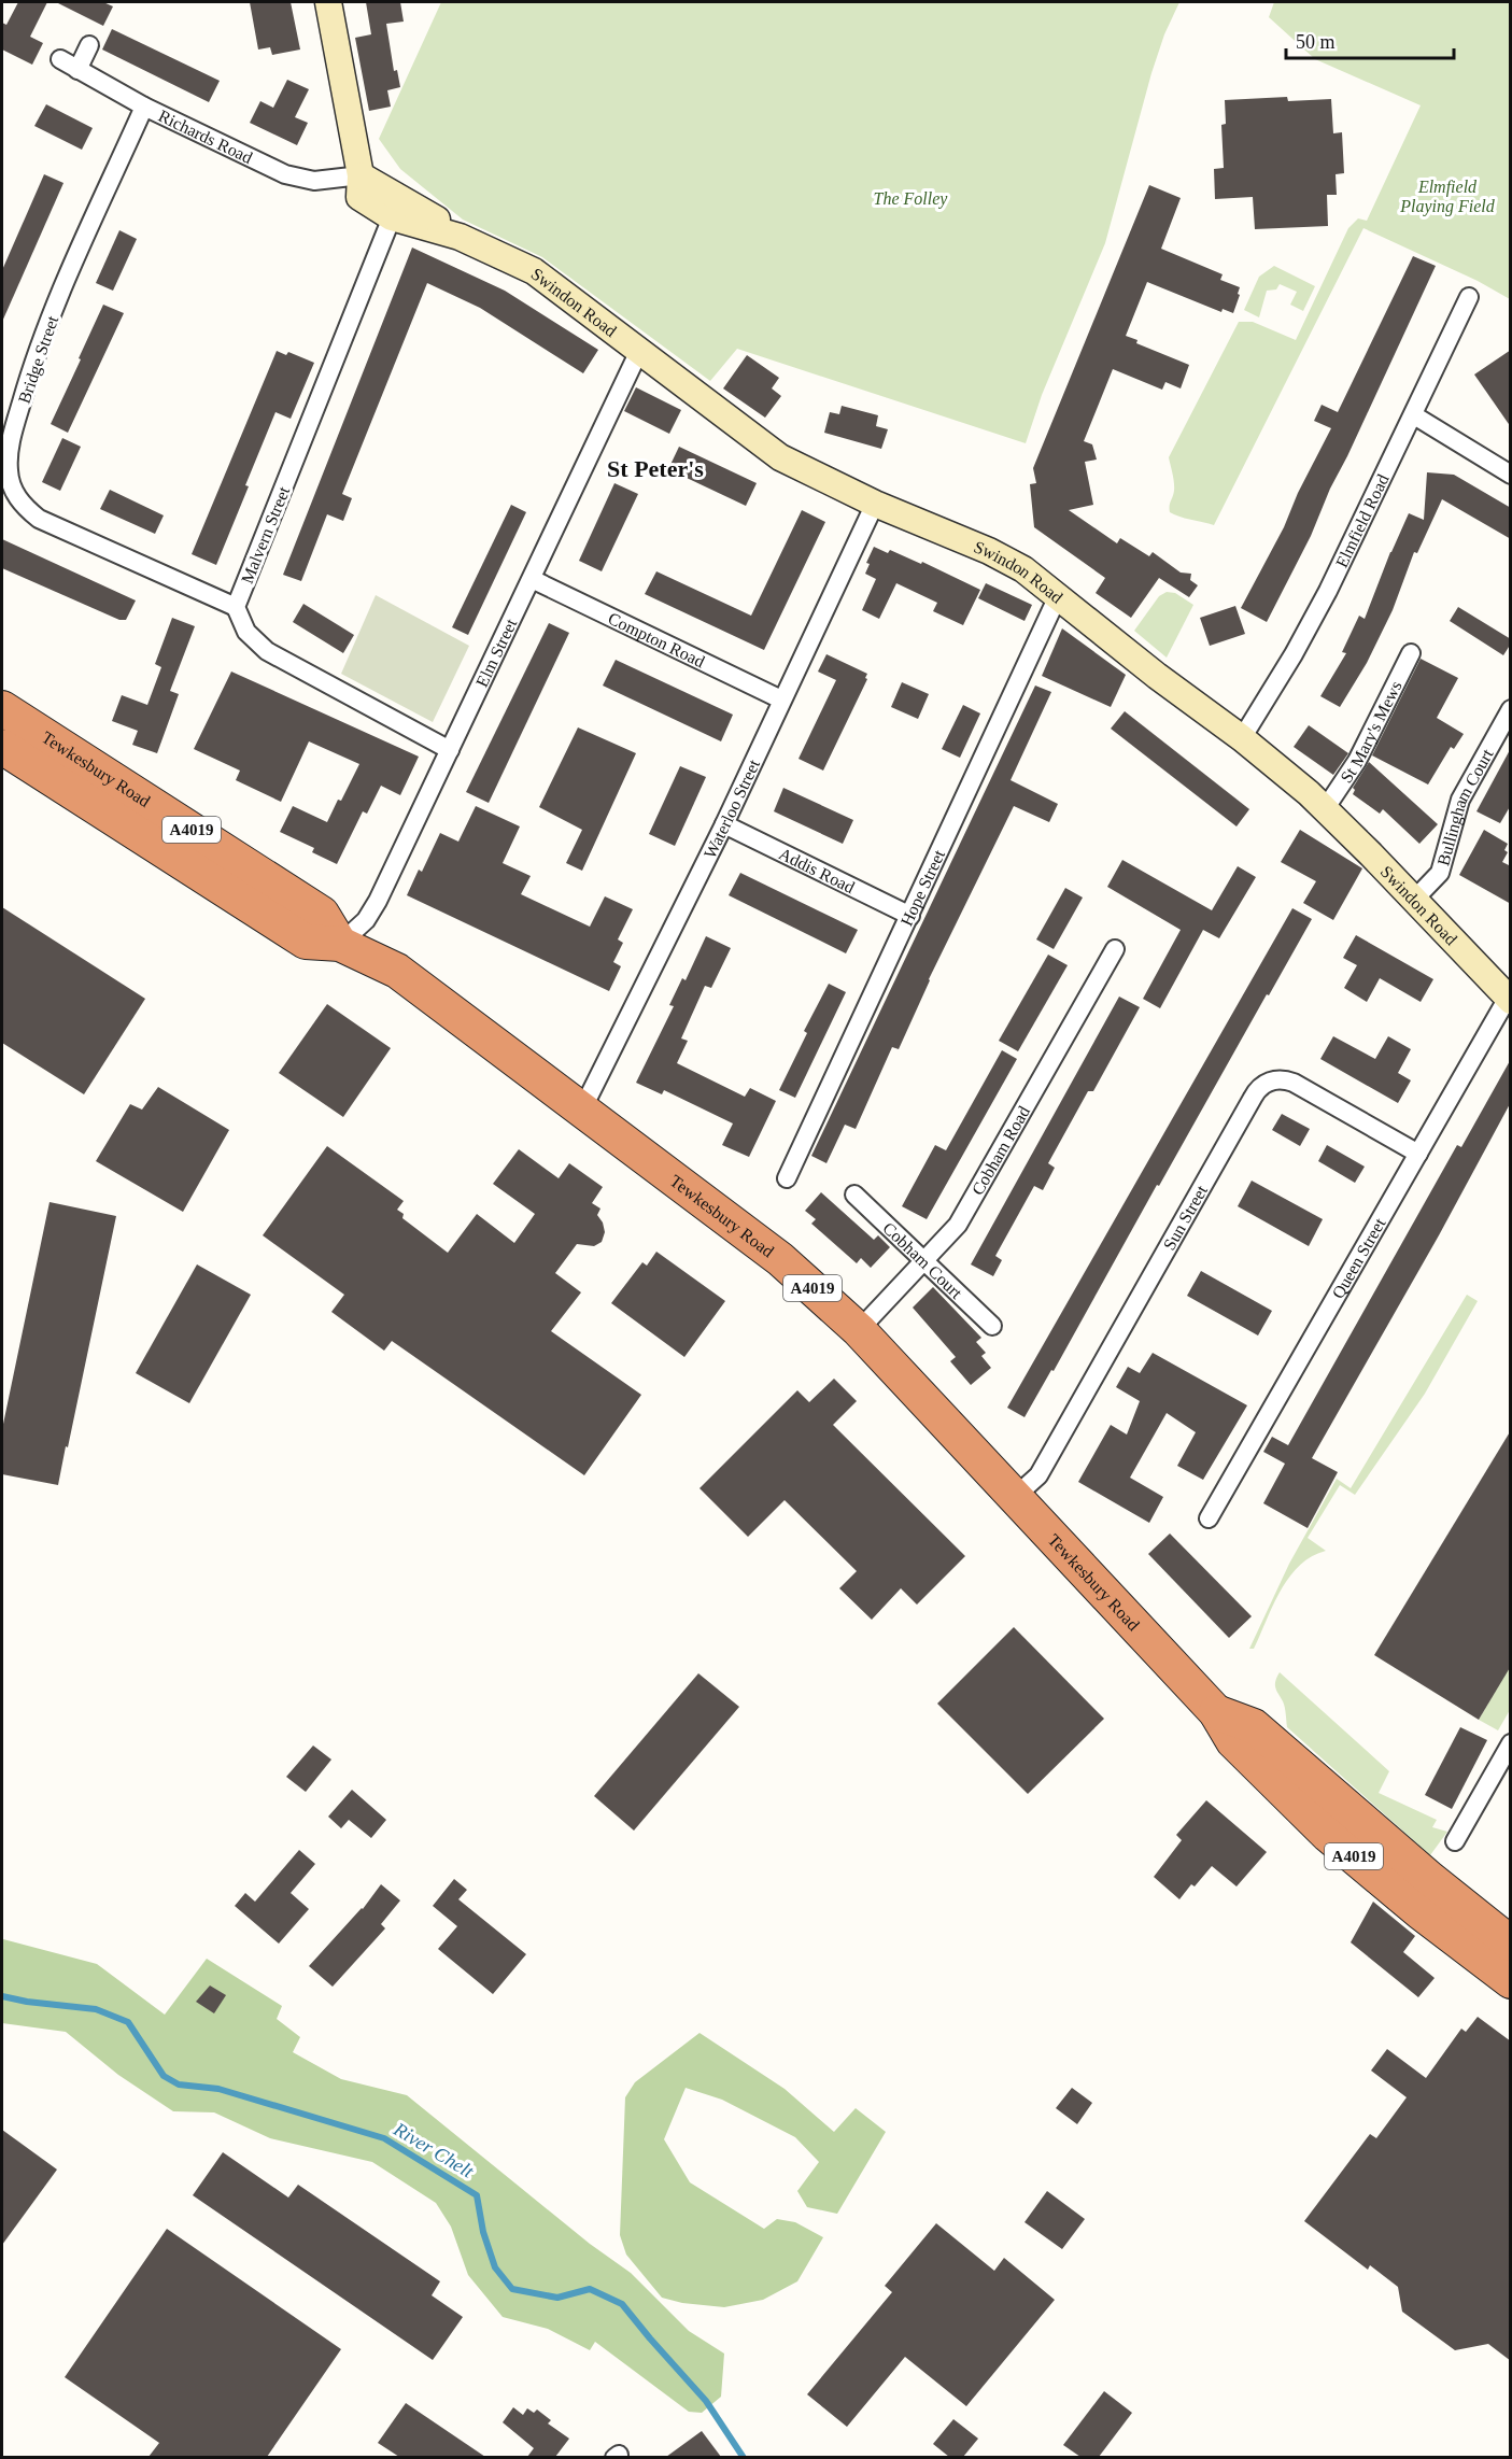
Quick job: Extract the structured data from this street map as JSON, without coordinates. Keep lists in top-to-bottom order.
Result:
{
  "streets": {
    "highway": ["Tewkesbury Road", "A4019"],
    "street": [
      "Richards Road",
      "Swindon Road",
      "Bridge Street",
      "Elmfield Road",
      "Malvern Street",
      "Compton Road",
      "Elm Street",
      "St Mary's Mews",
      "Waterloo Street",
      "Bullingham Court",
      "Addis Road",
      "Hope Street",
      "Cobham Road",
      "Sun Street",
      "Queen Street",
      "Cobham Court"
    ]
  },
  "crossings": [
    ["Richards Road", "Swindon Road"],
    ["Richards Road", "Bridge Street"],
    ["Swindon Road", "Elmfield Road"],
    ["Swindon Road", "Malvern Street"],
    ["Swindon Road", "Elm Street"],
    ["Swindon Road", "St Mary's Mews"],
    ["Swindon Road", "Waterloo Street"],
    ["Swindon Road", "Bullingham Court"],
    ["Swindon Road", "Hope Street"],
    ["Swindon Road", "Queen Street"],
    ["Bridge Street", "Malvern Street"],
    ["Malvern Street", "Elm Street"],
    ["Compton Road", "Elm Street"],
    ["Compton Road", "Waterloo Street"],
    ["Elm Street", "Tewkesbury Road"],
    ["Tewkesbury Road", "Waterloo Street"],
    ["Tewkesbury Road", "Cobham Road"],
    ["Tewkesbury Road", "Sun Street"],
    ["Waterloo Street", "Addis Road"],
    ["Addis Road", "Hope Street"],
    ["Cobham Road", "Cobham Court"],
    ["Sun Street", "Queen Street"]
  ],
  "districts": ["St Peter's"],
  "water": ["River Chelt"],
  "parks": ["Elmfield Playing Field", "The Folley"],
  "scale_bar": "50 m"
}
